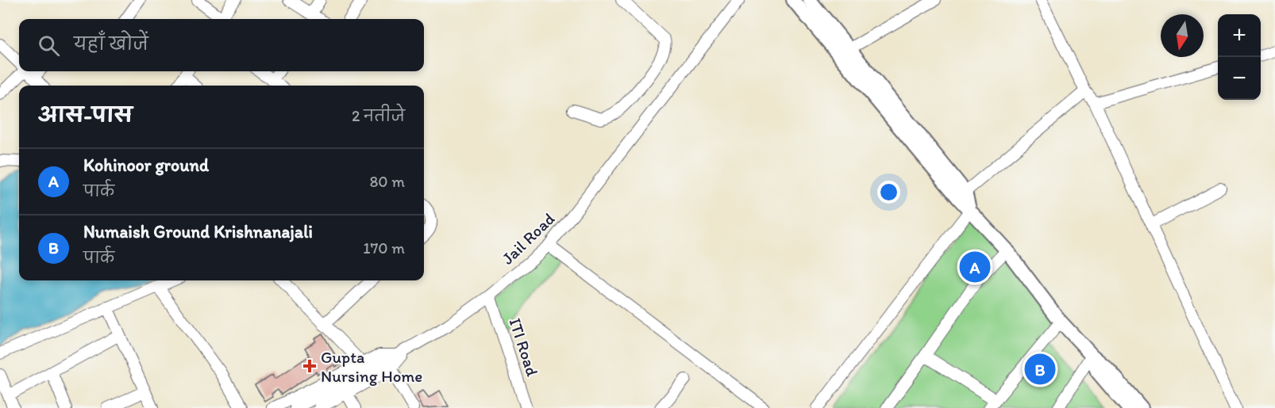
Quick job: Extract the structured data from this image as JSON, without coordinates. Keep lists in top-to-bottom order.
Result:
{
  "streets": {
    "street": ["Jail Road", "ITI Road"]
  },
  "crossings": [
    ["Jail Road", "ITI Road"]
  ],
  "places": {
    "health": ["Gupta Nursing Home"]
  },
  "north": "bottom",
  "page": {
    "map_buttons": ["+", "−"],
    "search": "यहाँ खोजें",
    "heading": ["आस-पास", "2 नतीजे"],
    "list": [
      {
        "mark": "A",
        "name": "Kohinoor ground",
        "note": "पार्क",
        "value": "80 m"
      },
      {
        "mark": "B",
        "name": "Numaish Ground Krishnanajali",
        "note": "पार्क",
        "value": "170 m"
      }
    ],
    "pins": ["A", "B"]
  }
}
